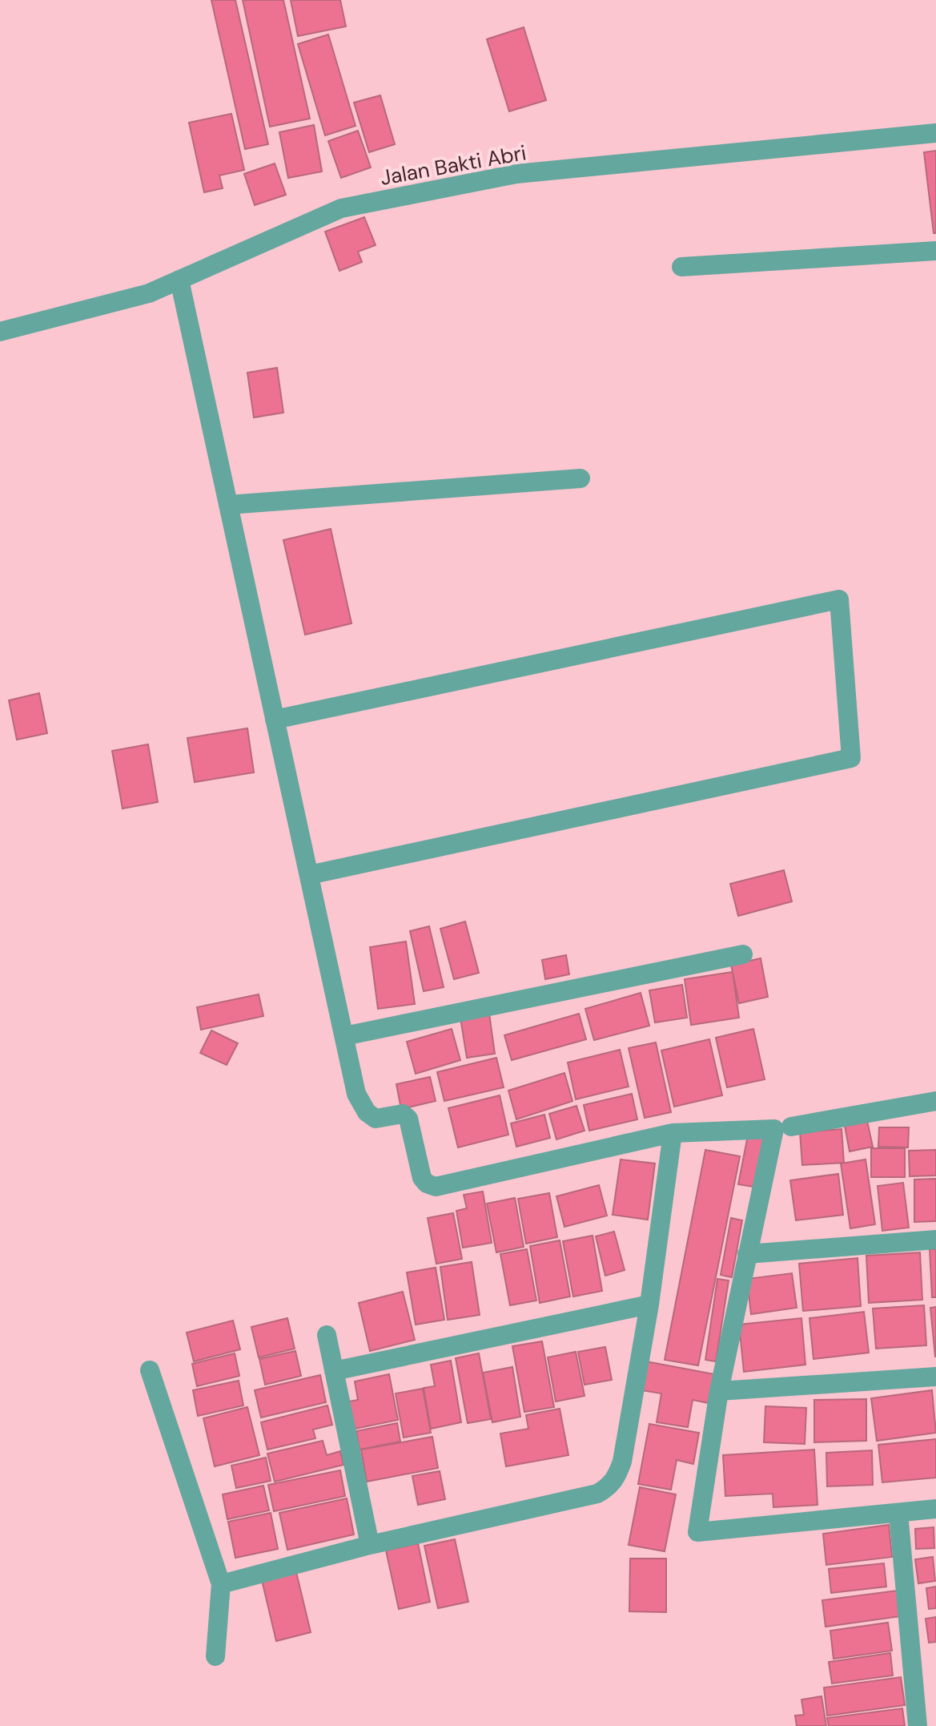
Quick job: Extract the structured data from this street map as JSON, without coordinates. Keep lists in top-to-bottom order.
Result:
{
  "streets": {
    "street": ["Jalan Bakti Abri"]
  }
}
